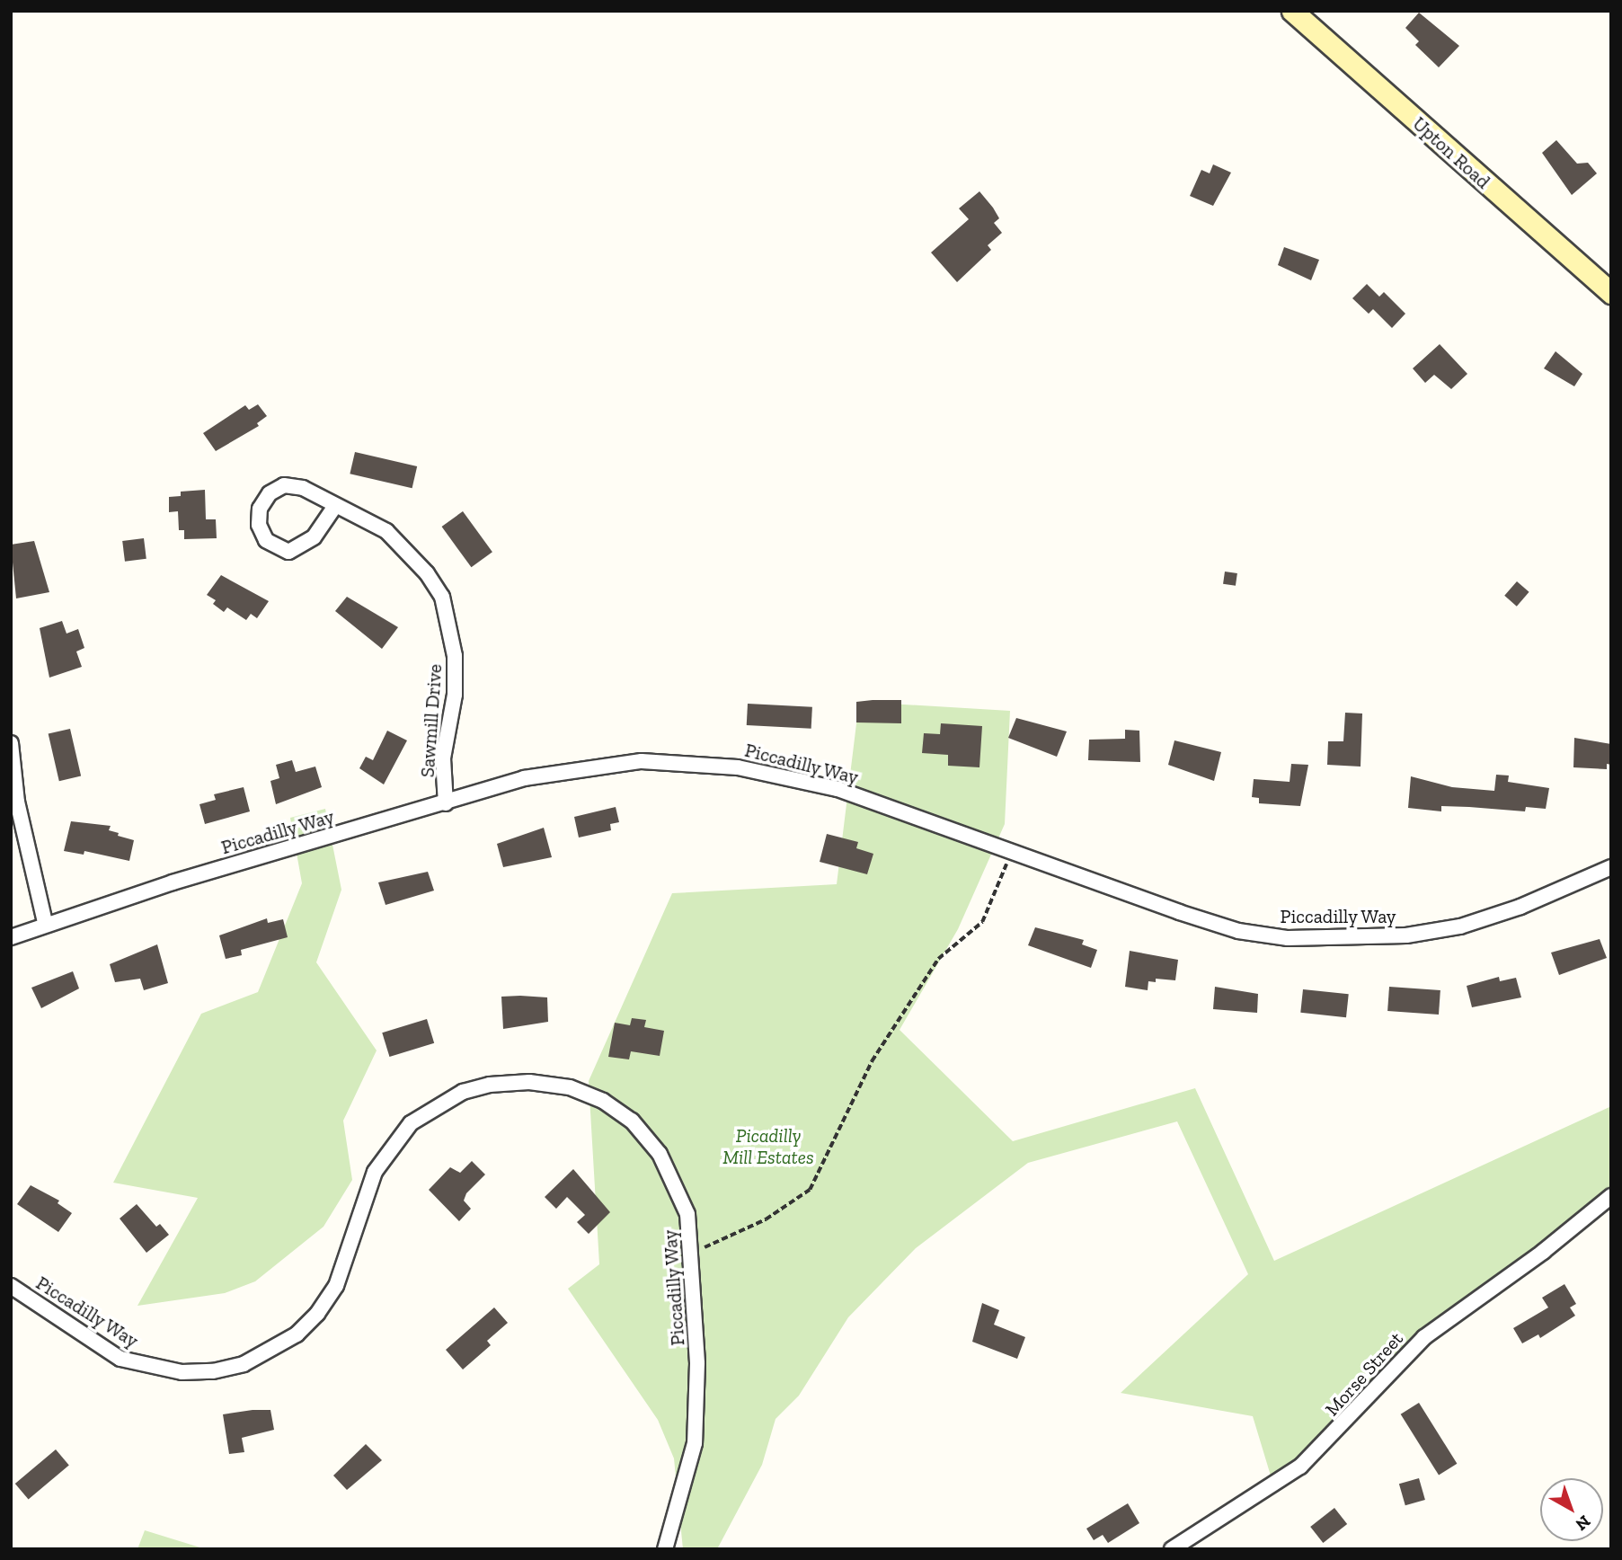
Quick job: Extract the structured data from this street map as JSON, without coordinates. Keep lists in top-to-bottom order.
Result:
{
  "streets": {
    "main road": ["Upton Road"],
    "street": ["Sawmill Drive", "Piccadilly Way", "Morse Street"]
  },
  "crossings": [
    ["Sawmill Drive", "Piccadilly Way"]
  ],
  "parks": ["Picadilly Mill Estates"],
  "north": "bottom right"
}
